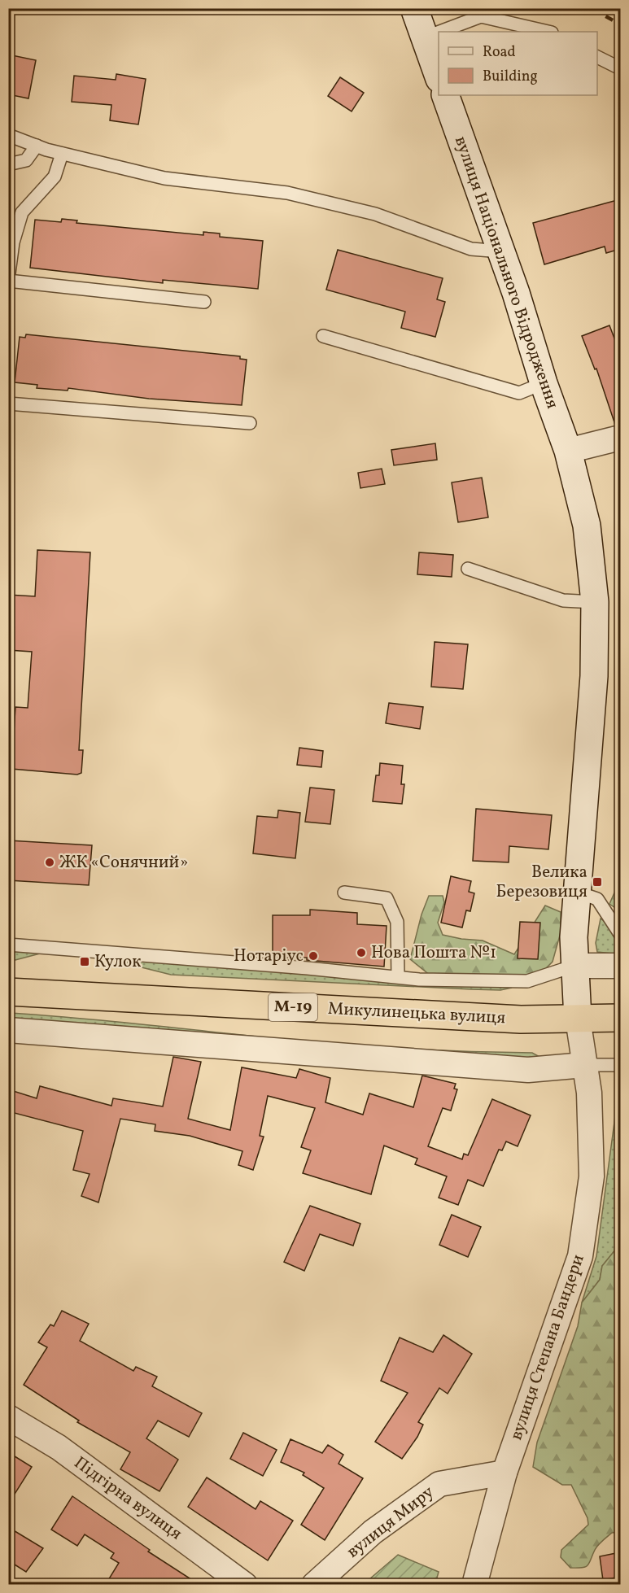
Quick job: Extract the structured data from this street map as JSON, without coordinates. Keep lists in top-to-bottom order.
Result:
{
  "streets": {
    "highway": ["М-19", "Микулинецька вулиця"],
    "street": [
      "вулиця Національного Відродження",
      "вулиця Степана Бандери",
      "Підгірна вулиця",
      "вулиця Миру"
    ]
  },
  "crossings": [
    ["вулиця Національного Відродження", "Микулинецька вулиця"],
    ["вулиця Національного Відродження", "вулиця Степана Бандери"],
    ["Микулинецька вулиця", "вулиця Степана Бандери"],
    ["вулиця Степана Бандери", "вулиця Миру"]
  ],
  "places": {
    "other": ["ЖК «Сонячний»", "Нова Пошта №1", "Нотаріус"],
    "transit": ["Велика Березовиця", "Кулок"]
  },
  "legend": ["Road", "Building"]
}
